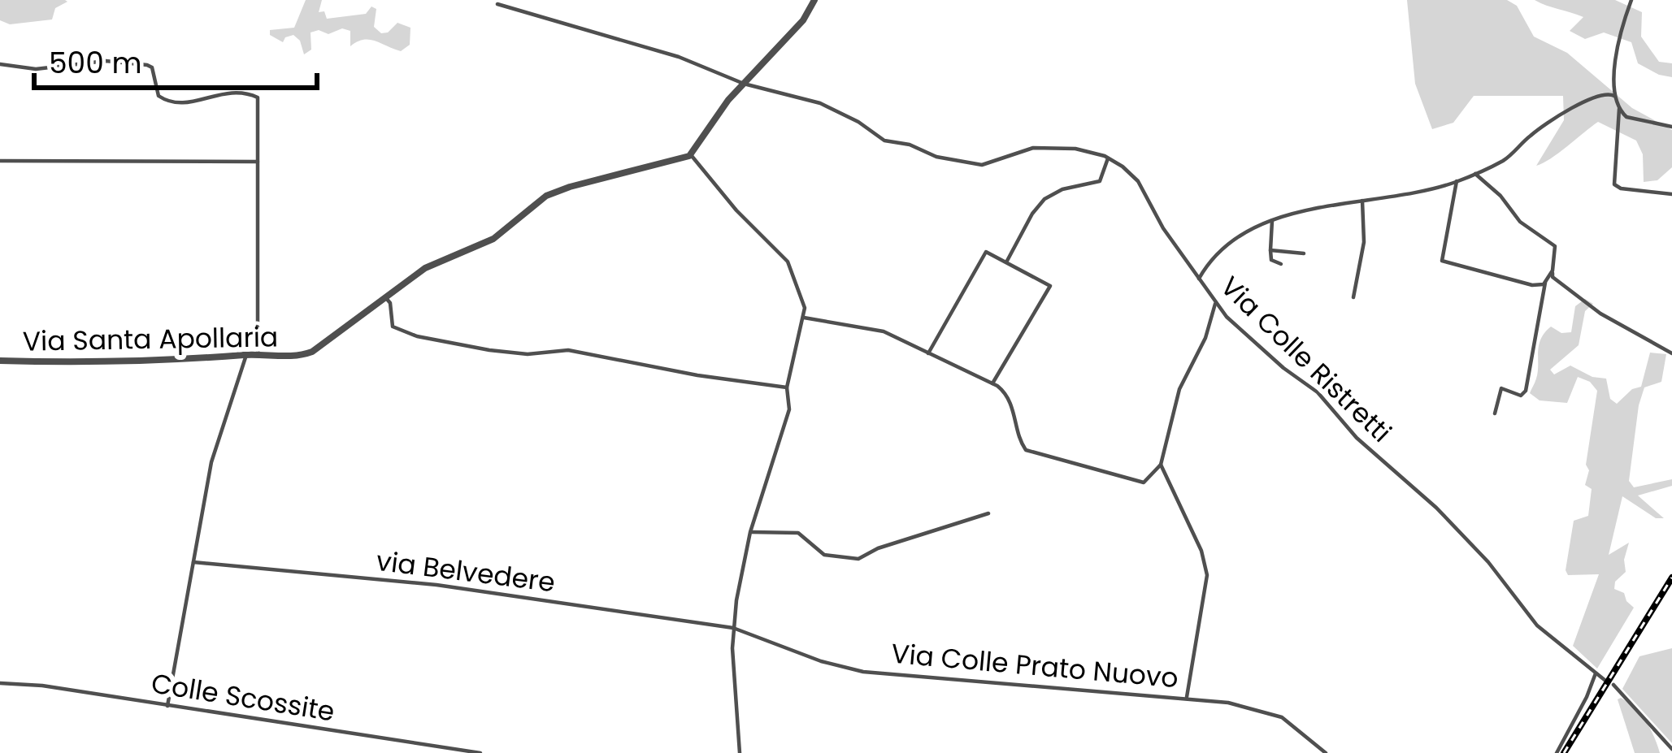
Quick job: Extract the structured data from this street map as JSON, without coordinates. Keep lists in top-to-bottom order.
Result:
{
  "streets": {
    "street": [
      "Via Santa Apollaria",
      "Via Colle Ristretti",
      "via Belvedere",
      "Via Colle Prato Nuovo",
      "Colle Scossite"
    ]
  },
  "crossings": [
    ["via Belvedere", "Via Colle Prato Nuovo"]
  ],
  "scale_bar": "500 m"
}
